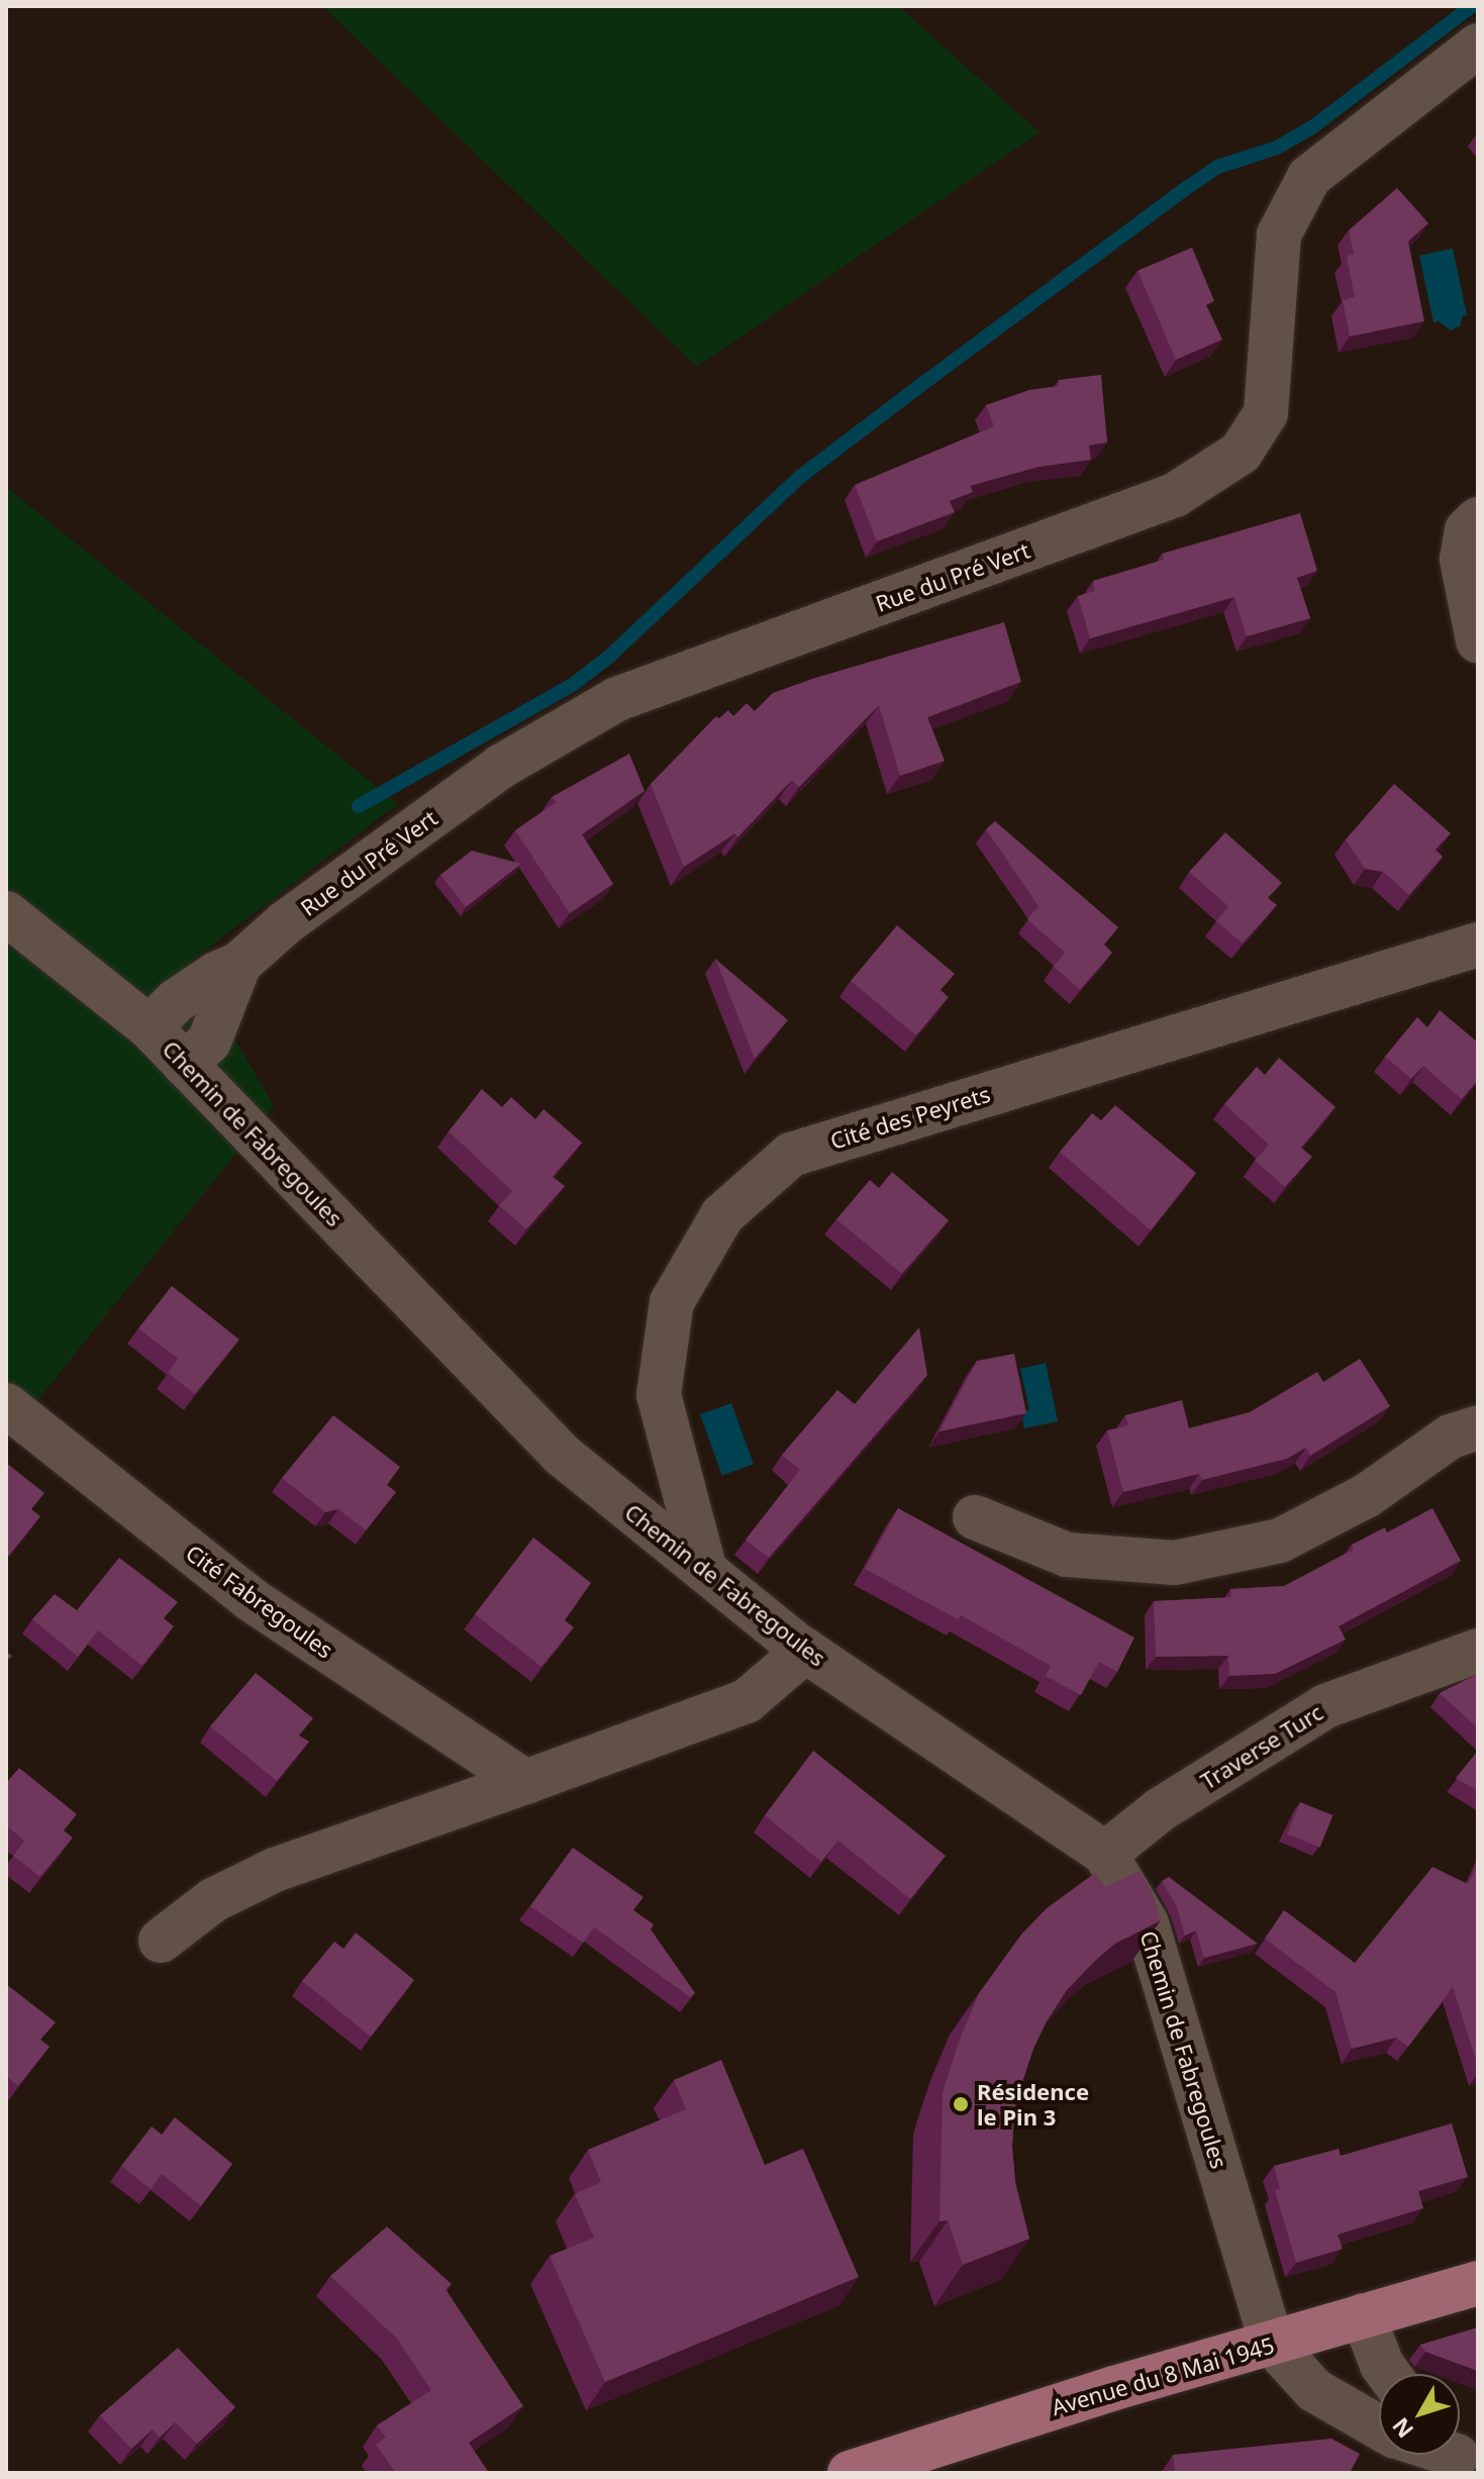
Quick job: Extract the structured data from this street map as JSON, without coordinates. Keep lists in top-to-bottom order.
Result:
{
  "streets": {
    "main road": ["Avenue du 8 Mai 1945"],
    "street": [
      "Rue du Pré Vert",
      "Cité des Peyrets",
      "Chemin de Fabregoules",
      "Cité Fabregoules",
      "Traverse Turc"
    ]
  },
  "crossings": [
    ["Rue du Pré Vert", "Chemin de Fabregoules"],
    ["Cité des Peyrets", "Chemin de Fabregoules"],
    ["Chemin de Fabregoules", "Traverse Turc"],
    ["Chemin de Fabregoules", "Avenue du 8 Mai 1945"]
  ],
  "places": ["Résidence le Pin 3"],
  "north": "bottom left"
}
